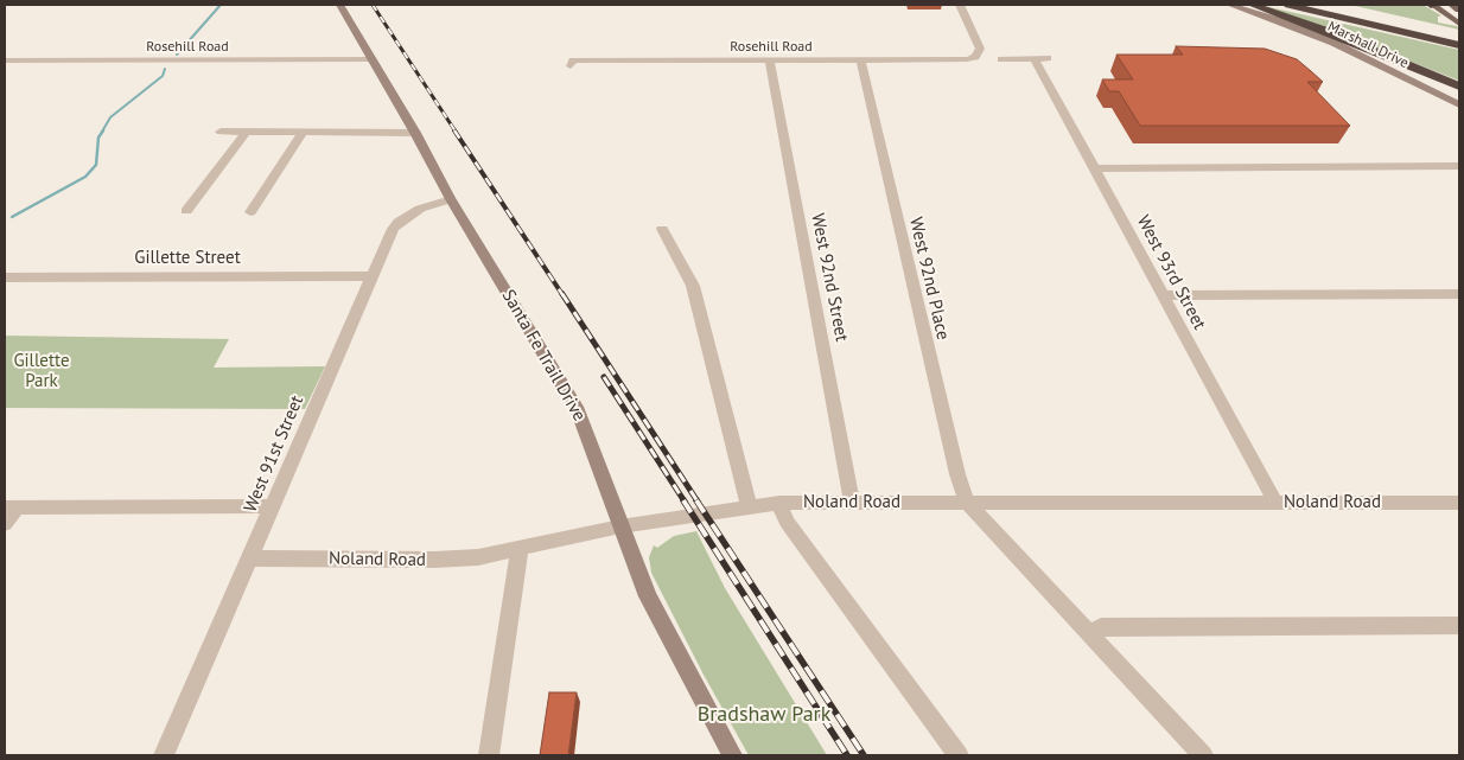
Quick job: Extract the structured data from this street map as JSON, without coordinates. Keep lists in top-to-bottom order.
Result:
{
  "streets": {
    "main road": ["Marshall Drive", "Santa Fe Trail Drive"],
    "street": [
      "Rosehill Road",
      "Gillette Street",
      "West 93rd Street",
      "West 92nd Street",
      "West 92nd Place",
      "West 91st Street",
      "Noland Road"
    ]
  },
  "crossings": [
    ["Rosehill Road", "West 92nd Street"],
    ["Rosehill Road", "West 92nd Place"],
    ["Rosehill Road", "Santa Fe Trail Drive"],
    ["Gillette Street", "West 91st Street"],
    ["West 93rd Street", "Noland Road"],
    ["West 92nd Street", "Noland Road"],
    ["West 92nd Place", "Noland Road"],
    ["Santa Fe Trail Drive", "West 91st Street"],
    ["Santa Fe Trail Drive", "Noland Road"],
    ["West 91st Street", "Noland Road"]
  ],
  "parks": ["Gillette Park", "Bradshaw Park"]
}
